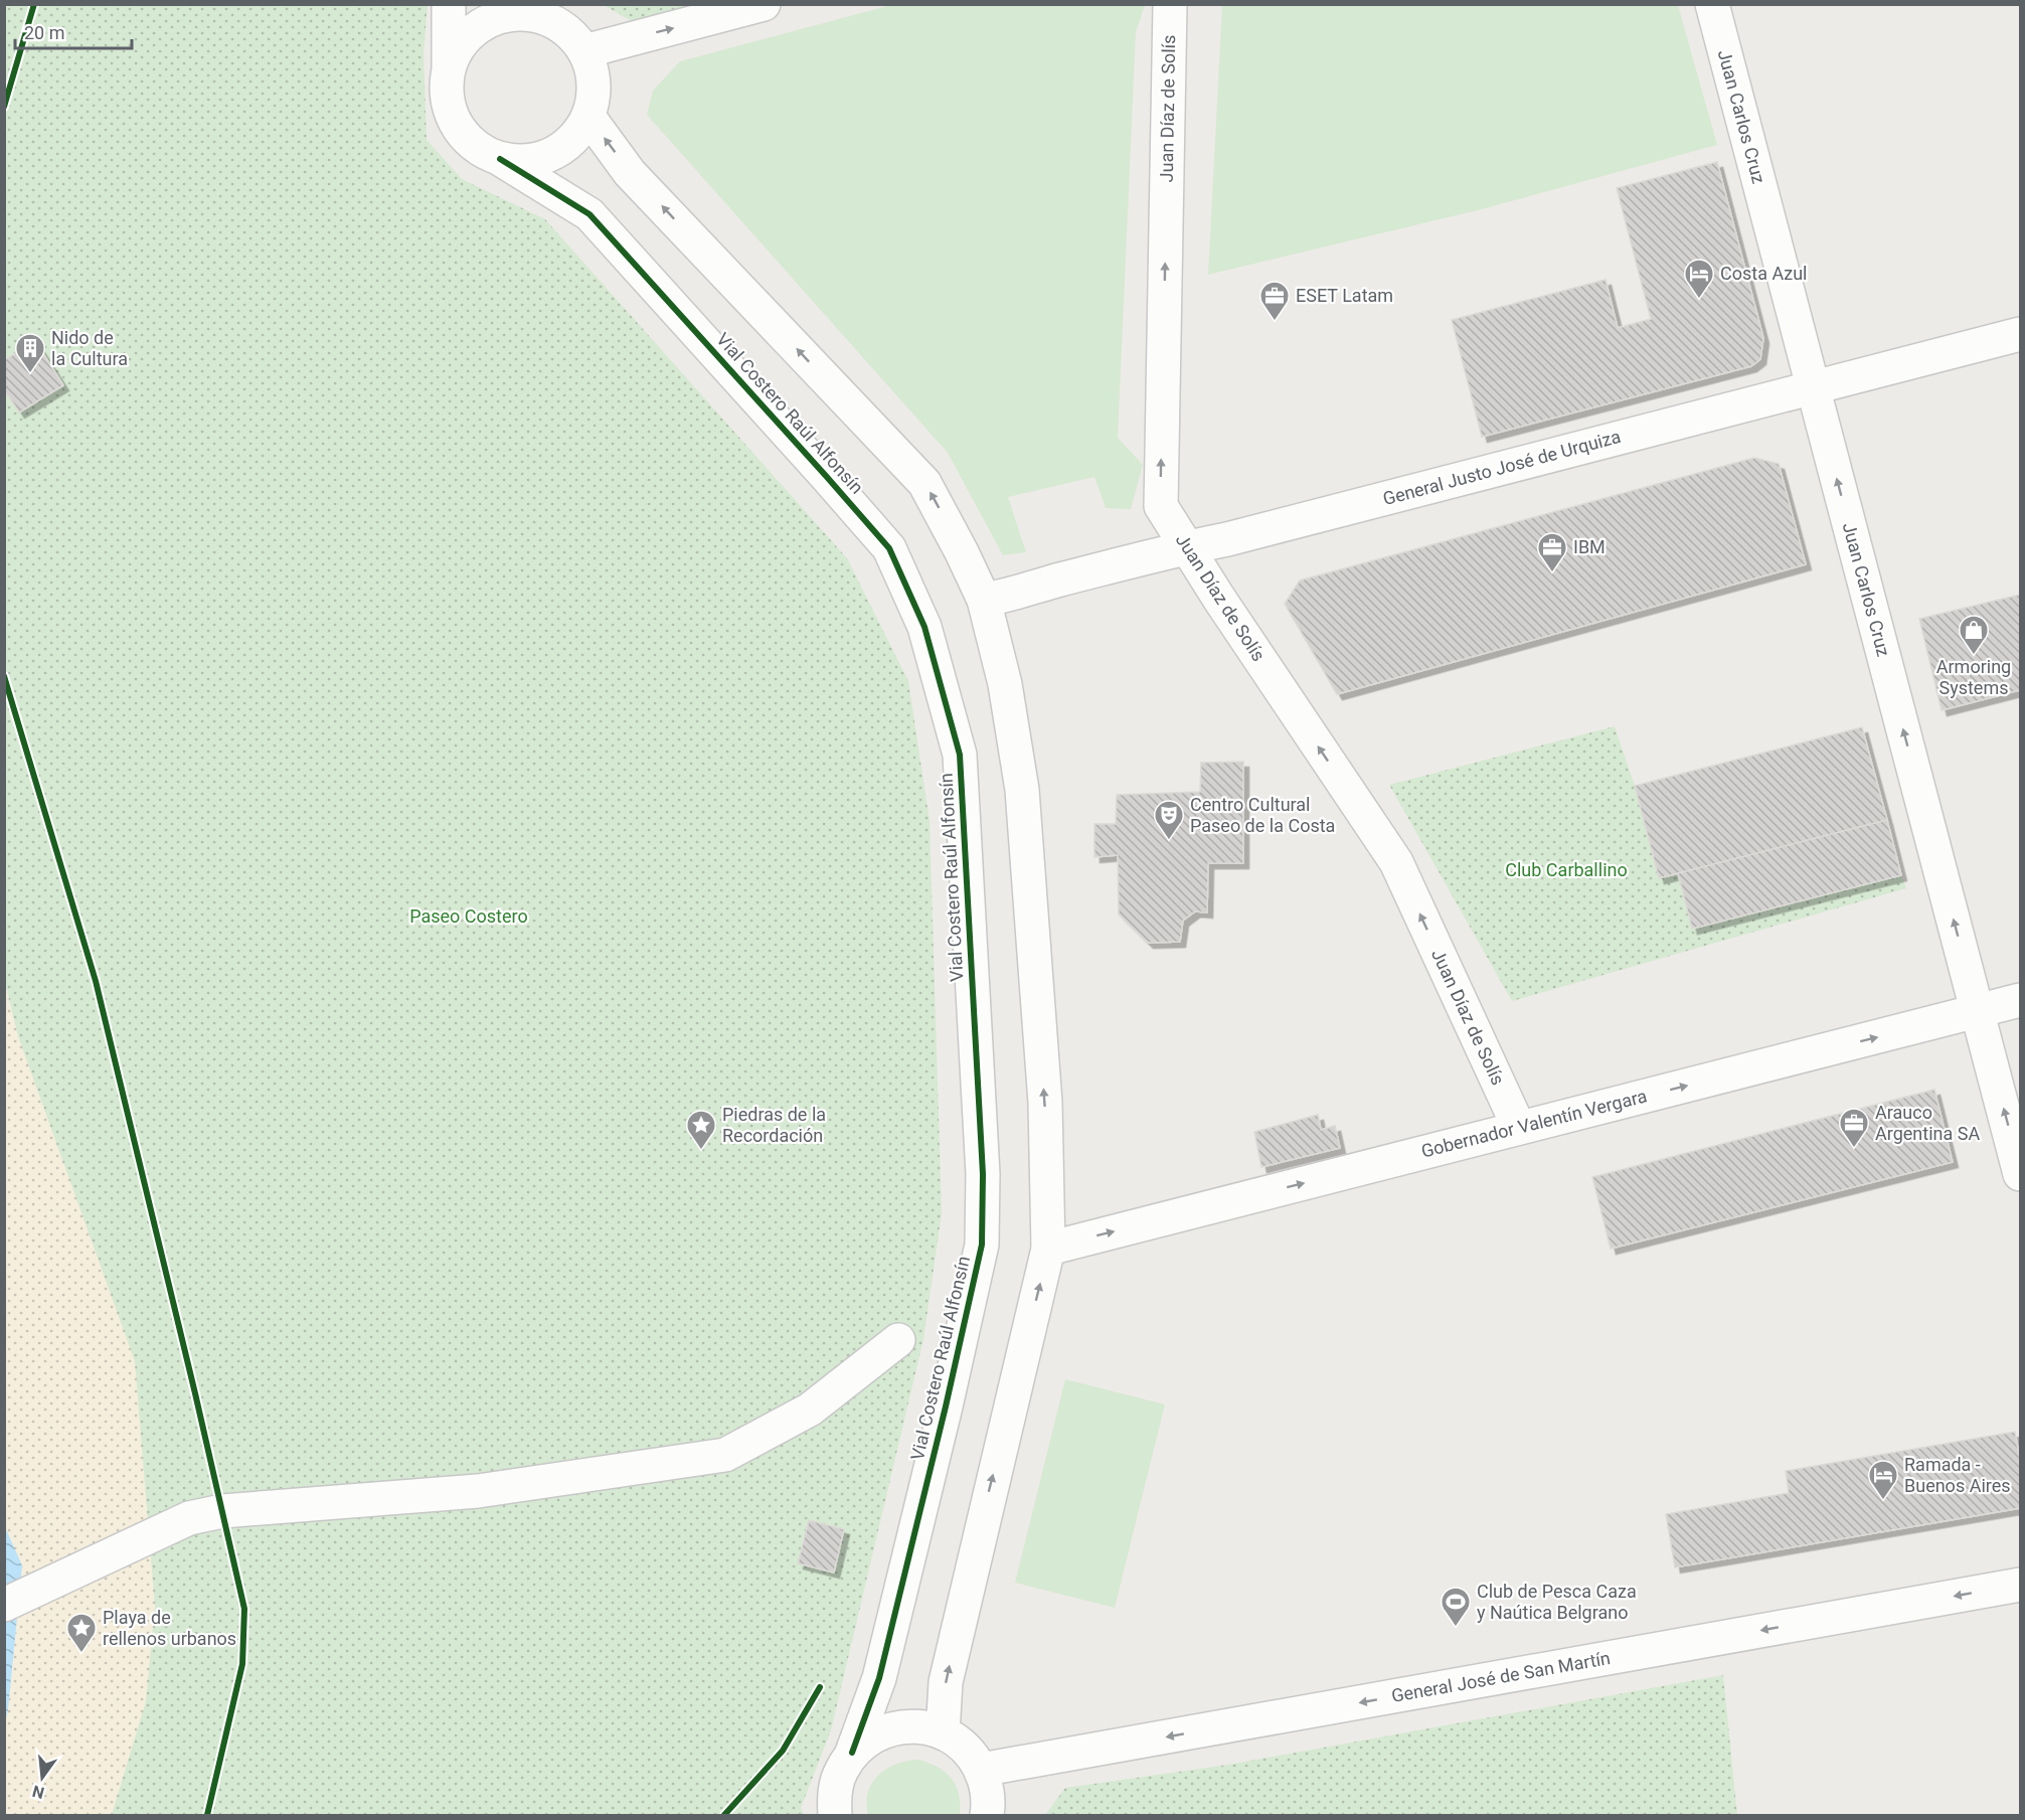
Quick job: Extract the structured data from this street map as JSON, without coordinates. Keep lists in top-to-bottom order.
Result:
{
  "streets": {
    "street": [
      "Juan Díaz de Solís",
      "Juan Carlos Cruz",
      "Vial Costero Raúl Alfonsín",
      "General Justo José de Urquiza",
      "Gobernador Valentín Vergara",
      "General José de San Martín"
    ]
  },
  "crossings": [
    ["Juan Díaz de Solís", "General Justo José de Urquiza"],
    ["Juan Díaz de Solís", "Gobernador Valentín Vergara"],
    ["Juan Carlos Cruz", "General Justo José de Urquiza"],
    ["Juan Carlos Cruz", "Gobernador Valentín Vergara"]
  ],
  "one_way": ["Juan Carlos Cruz", "Gobernador Valentín Vergara", "General José de San Martín"],
  "parks": ["Club Carballino", "Paseo Costero"],
  "places": {
    "hotel": ["Costa Azul", "Ramada - Buenos Aires"],
    "office": ["ESET Latam", "IBM", "Arauco Argentina SA"],
    "building": ["Nido de la Cultura"],
    "shop": ["Armoring Systems"],
    "theatre": ["Centro Cultural Paseo de la Costa"],
    "place": ["Piedras de la Recordación", "Playa de rellenos urbanos"],
    "sports": ["Club de Pesca Caza y Naútica Belgrano"]
  },
  "scale_bar": "20 m",
  "north": "bottom"
}
